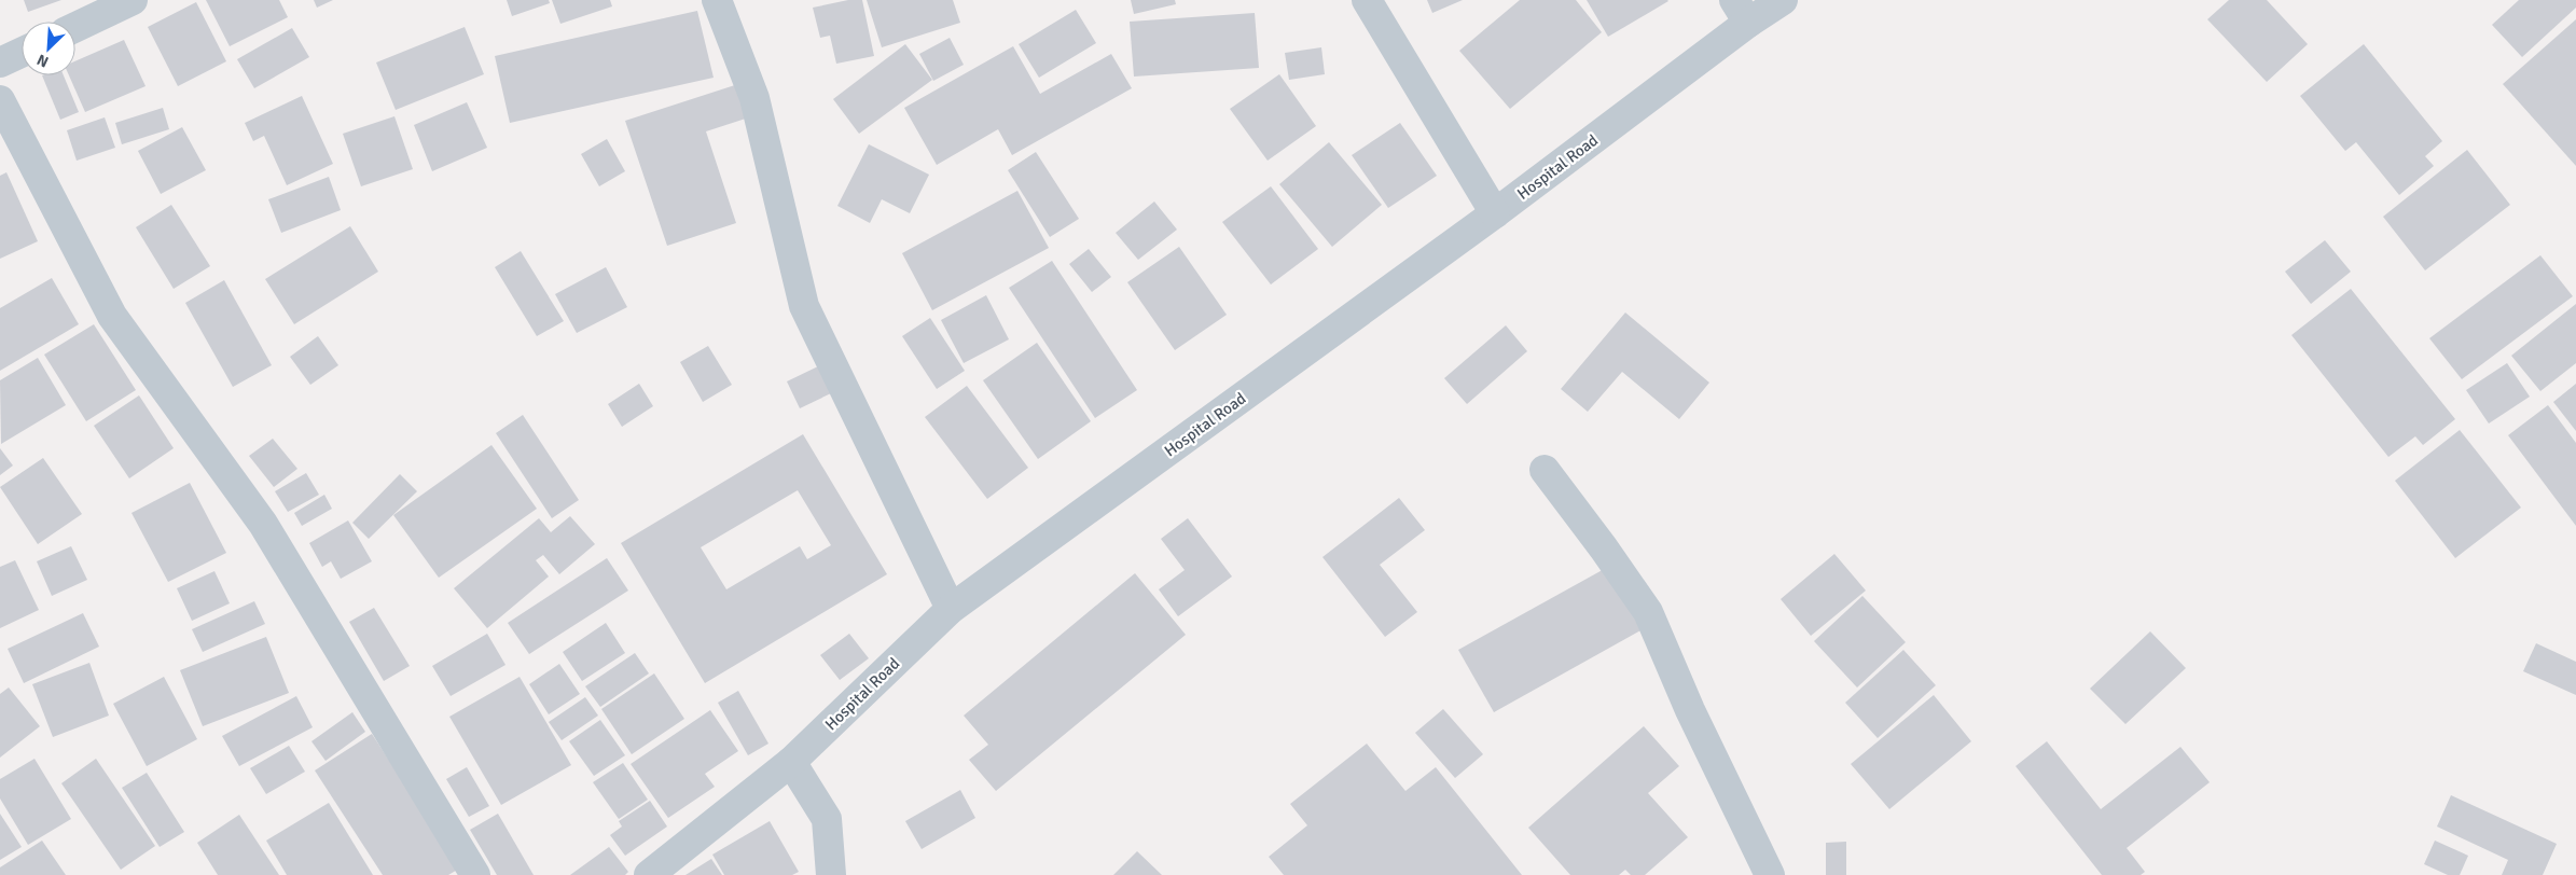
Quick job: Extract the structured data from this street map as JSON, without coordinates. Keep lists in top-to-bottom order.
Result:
{
  "streets": {
    "street": ["Hospital Road"]
  },
  "north": "bottom left"
}
